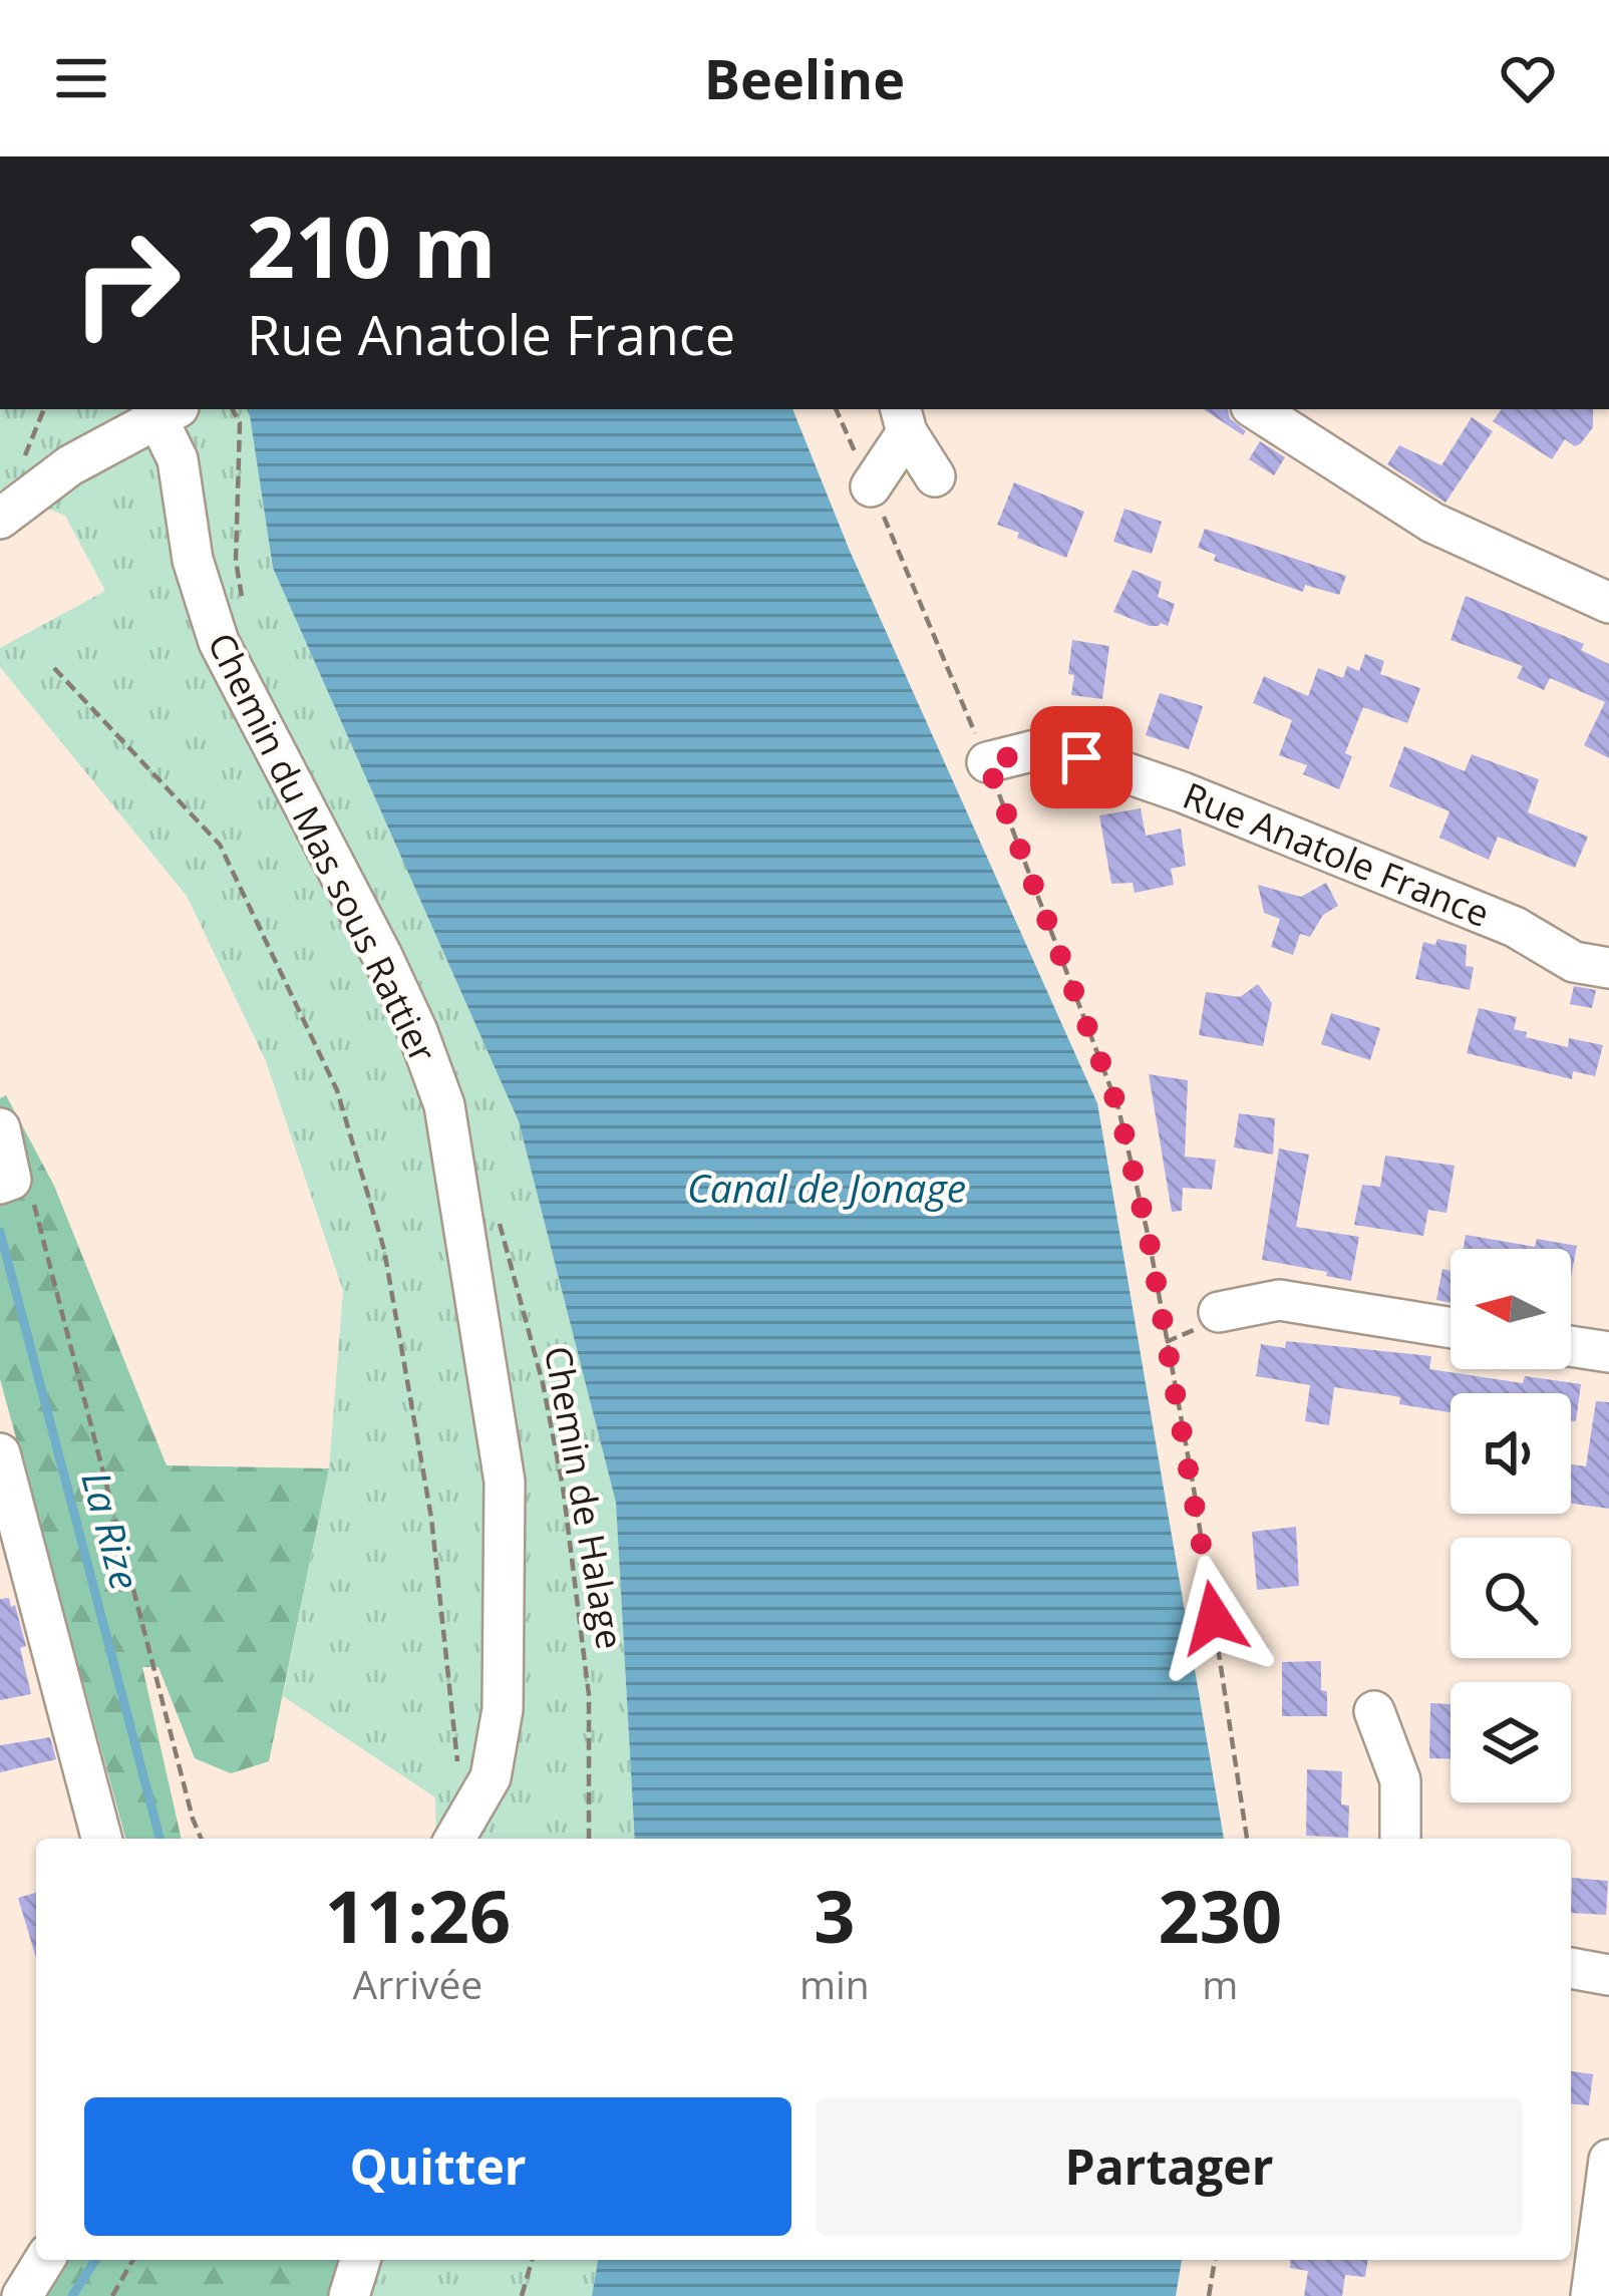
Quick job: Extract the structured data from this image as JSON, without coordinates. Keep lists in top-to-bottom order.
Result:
{
  "streets": {
    "street": ["Chemin du Mas sous Rattier", "Rue Anatole France"],
    "path": ["Chemin de Halage"]
  },
  "water": ["Canal de Jonage", "La Rize"],
  "north": "left",
  "page": {
    "header": "Beeline",
    "turn": ["210 m", "Rue Anatole France"],
    "eta": [
      "11:26",
      "Arrivée",
      "3",
      "min",
      "230",
      "m"
    ],
    "buttons": ["Quitter", "Partager"]
  }
}
